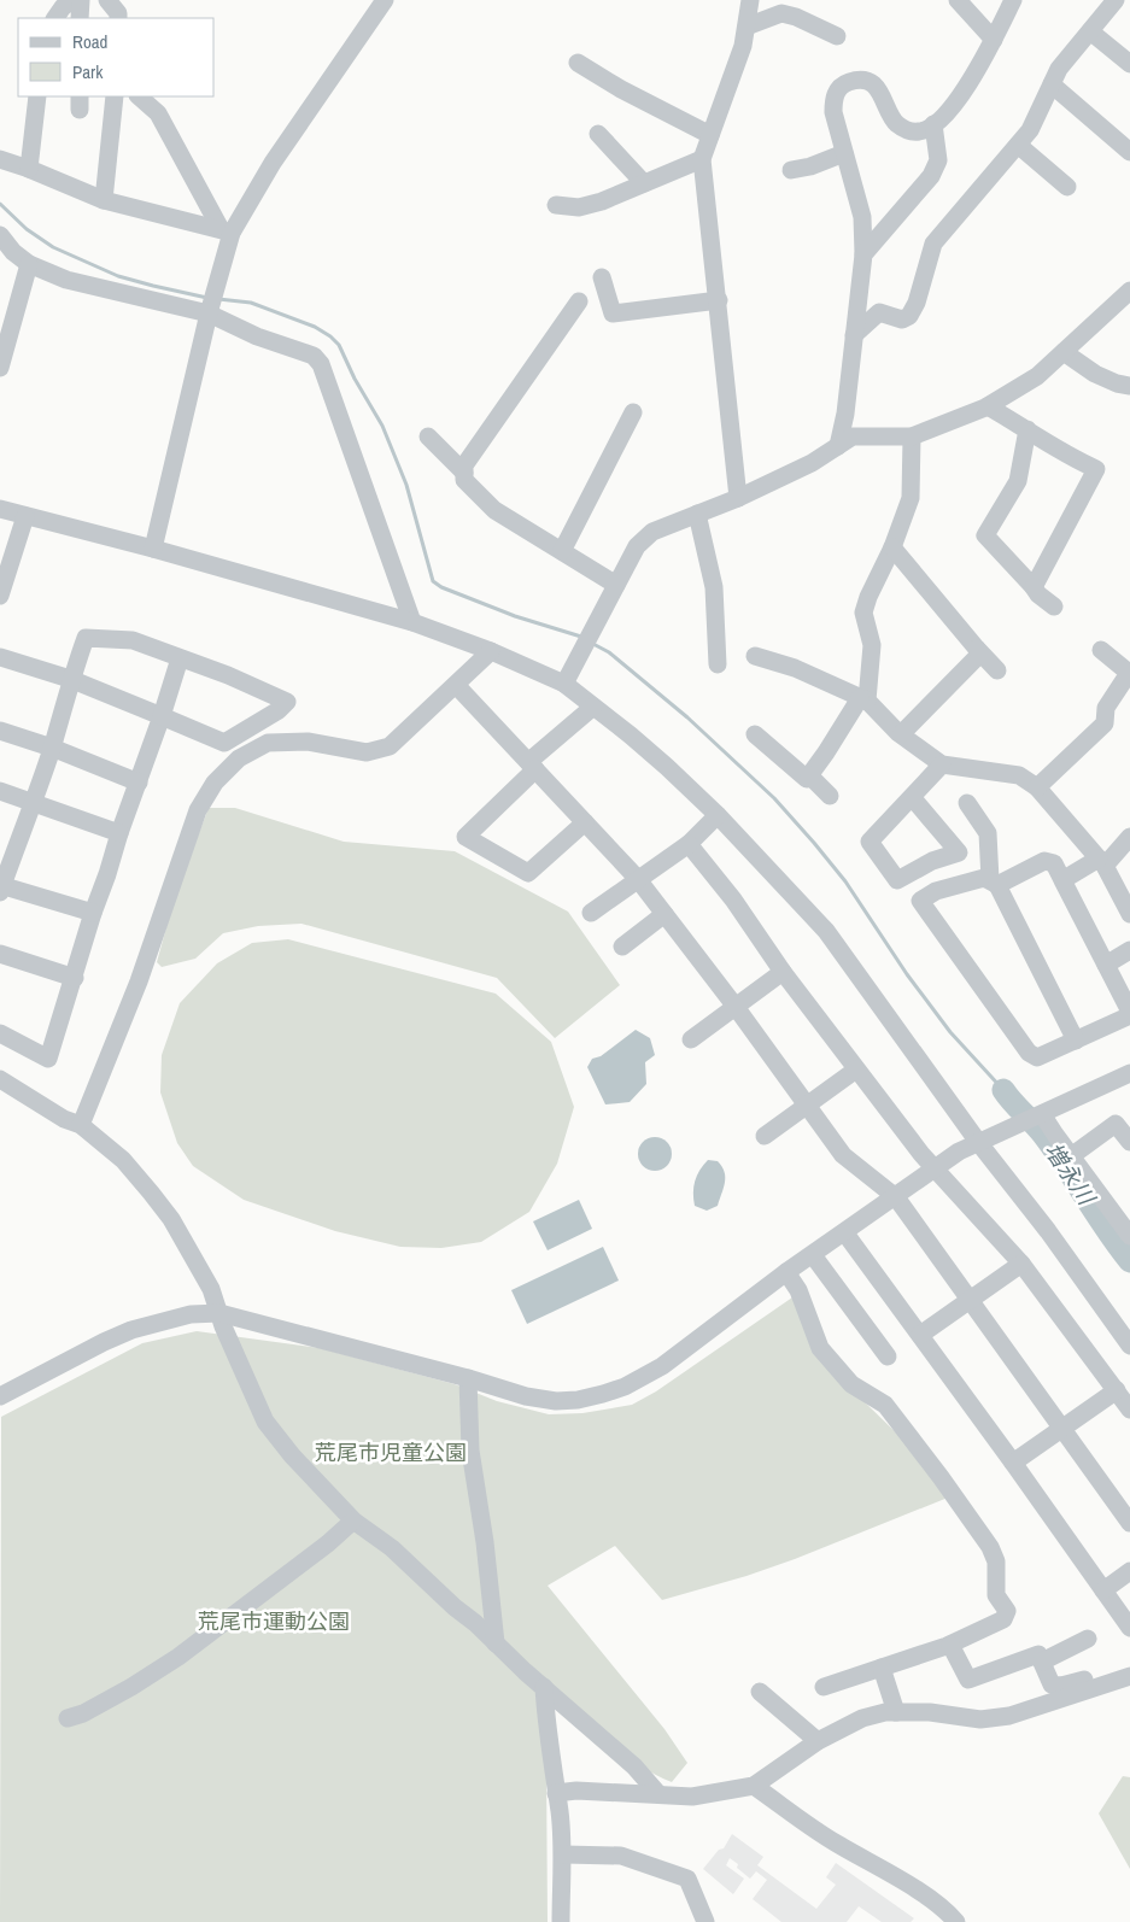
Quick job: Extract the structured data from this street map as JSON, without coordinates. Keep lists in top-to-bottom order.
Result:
{
  "water": ["増永川"],
  "parks": ["荒尾市児童公園", "荒尾市運動公園"],
  "legend": ["Road", "Park"]
}
